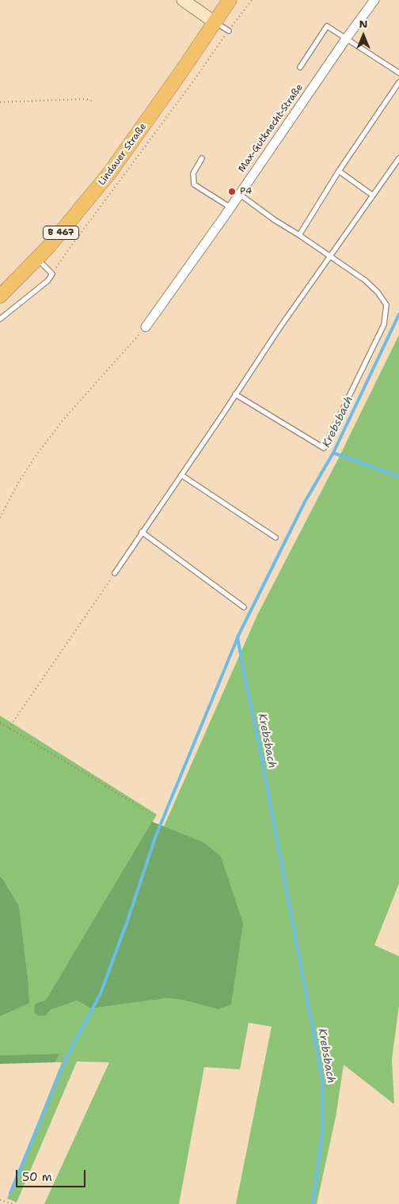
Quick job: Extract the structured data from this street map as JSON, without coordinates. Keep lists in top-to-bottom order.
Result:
{
  "streets": {
    "main road": ["Lindauer Straße", "B 467"],
    "street": ["Max-Gutknecht-Straße"]
  },
  "water": ["Krebsbach"],
  "places": ["P4"],
  "scale_bar": "50 m",
  "north": "top"
}
